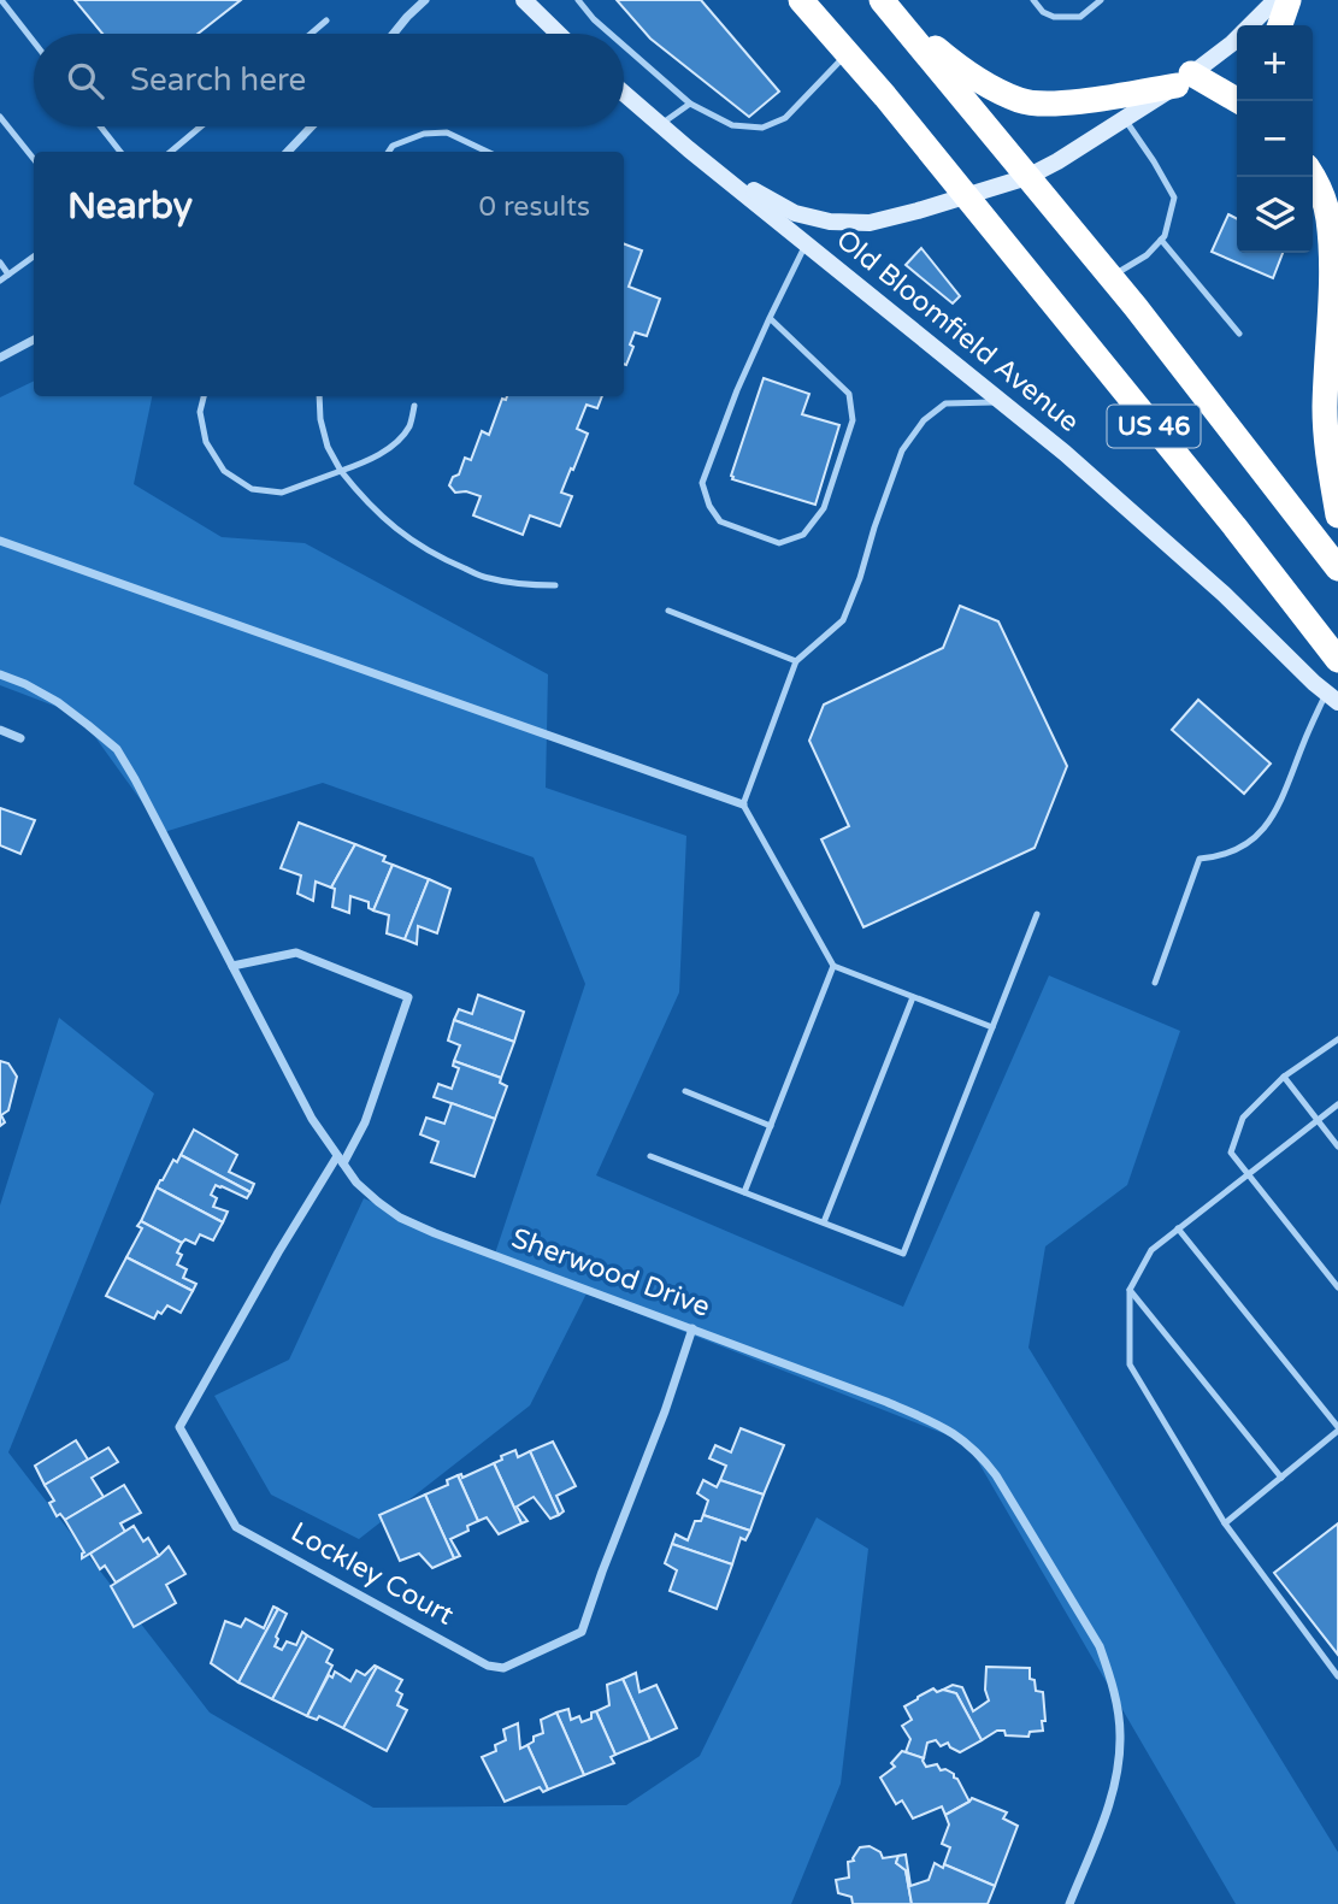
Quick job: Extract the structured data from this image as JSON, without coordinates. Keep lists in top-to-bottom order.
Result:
{
  "streets": {
    "highway": ["US 46"],
    "main road": ["Old Bloomfield Avenue"],
    "street": ["Sherwood Drive", "Lockley Court"]
  },
  "crossings": [
    ["Sherwood Drive", "Lockley Court"]
  ],
  "page": {
    "map_buttons": ["+", "−"],
    "search": "Search here",
    "heading": ["Nearby", "0 results"]
  }
}
